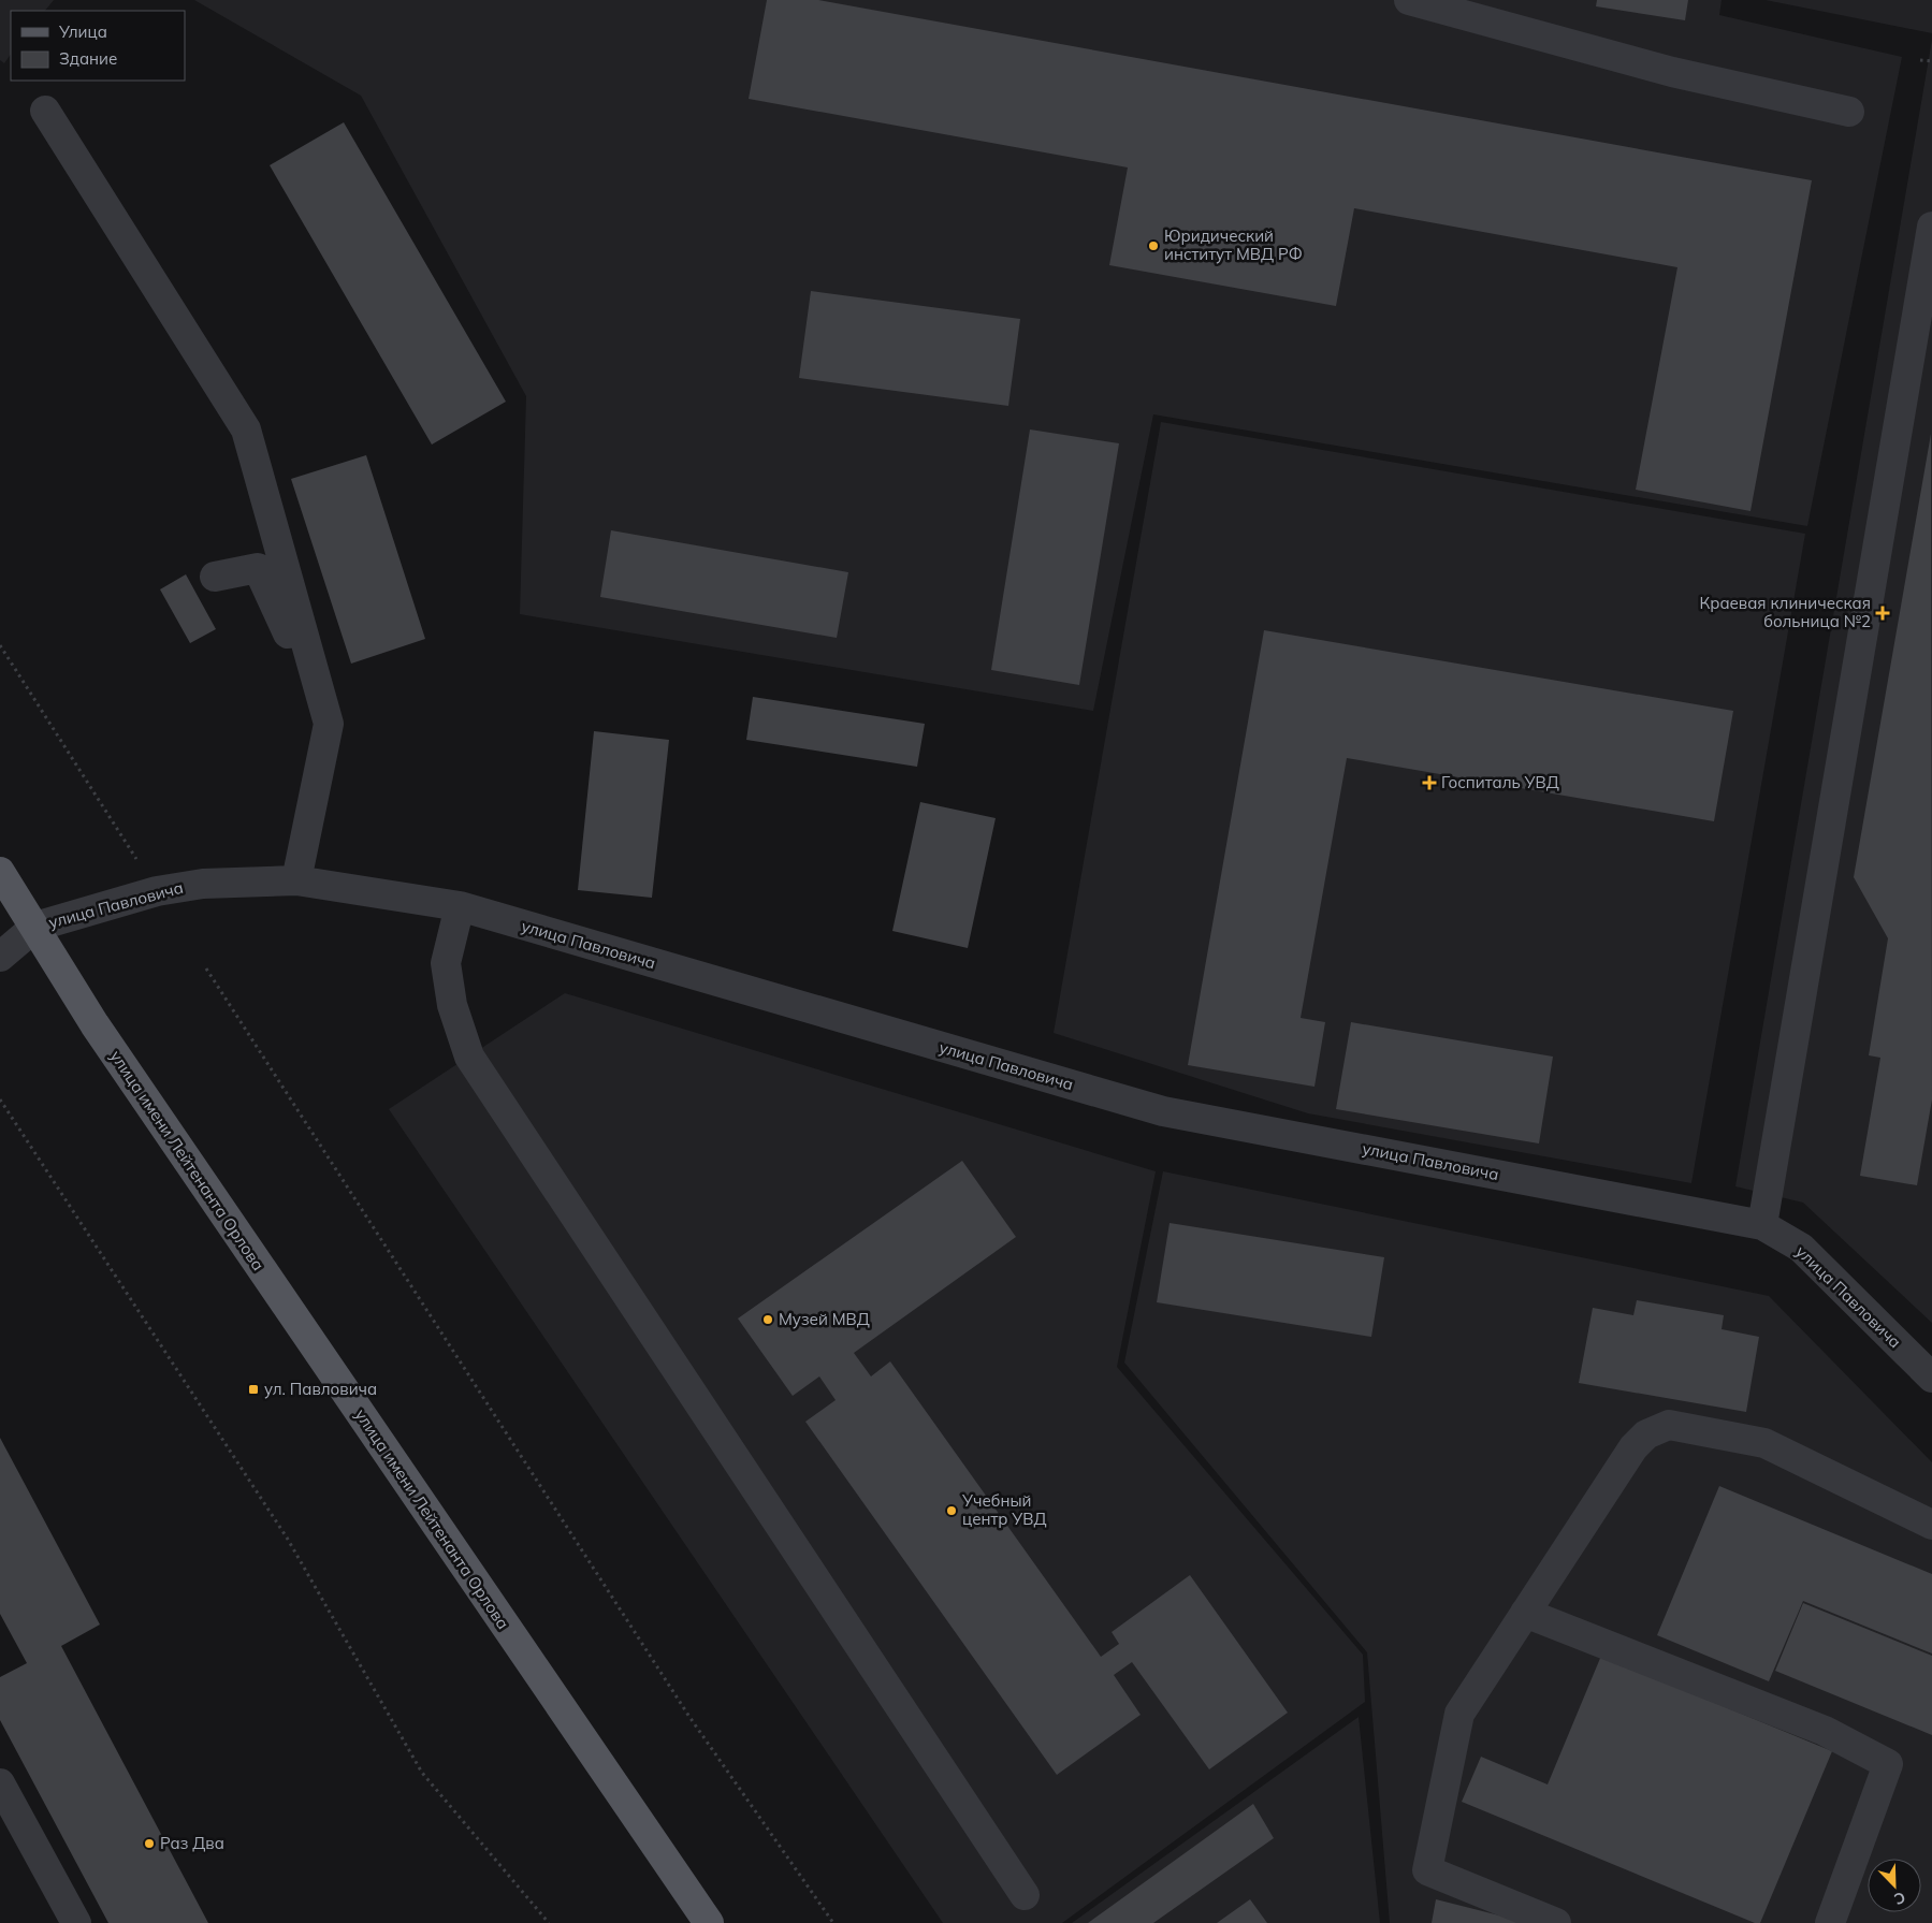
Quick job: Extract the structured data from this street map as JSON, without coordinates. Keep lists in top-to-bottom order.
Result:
{
  "streets": {
    "main road": ["улица имени Лейтенанта Орлова"],
    "street": ["улица Павловича"]
  },
  "crossings": [
    ["улица Павловича", "улица имени Лейтенанта Орлова"]
  ],
  "places": {
    "other": [
      "Юридический институт МВД РФ",
      "Музей МВД",
      "Учебный центр УВД",
      "Раз Два"
    ],
    "health": ["Краевая клиническая больница №2", "Госпиталь УВД"],
    "transit": ["ул. Павловича"]
  },
  "legend": ["Улица", "Здание"],
  "north": "bottom right"
}
